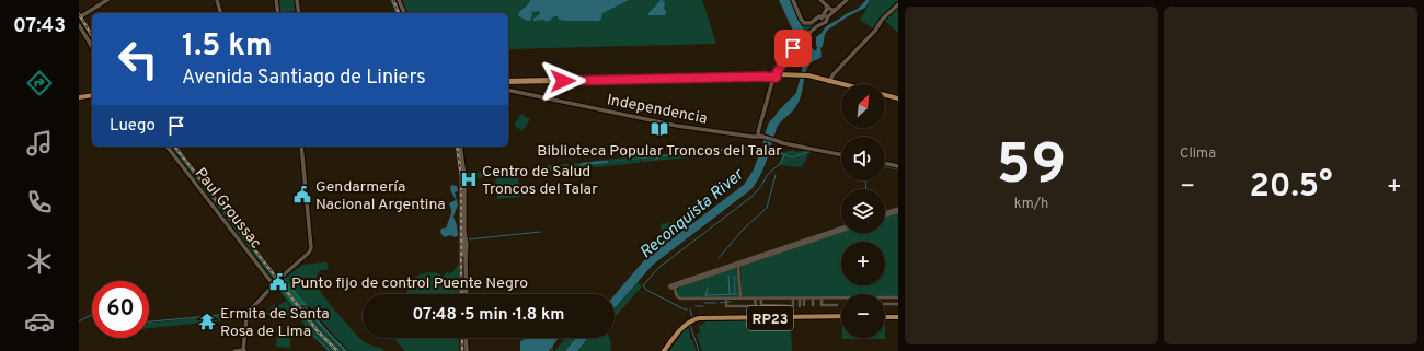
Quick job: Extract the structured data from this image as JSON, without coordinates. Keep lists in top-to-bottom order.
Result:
{
  "streets": {
    "main road": ["Independencia", "Paul Groussac", "RP23"]
  },
  "water": ["Reconquista River"],
  "places": {
    "library": ["Biblioteca Popular Troncos del Talar"],
    "hospital": ["Centro de Salud Troncos del Talar"],
    "public building": ["Gendarmería Nacional Argentina", "Punto fijo de control Puente Negro"],
    "temple": ["Ermita de Santa Rosa de Lima"]
  },
  "north": "top right",
  "page": {
    "tabs": "07:43",
    "tile": [
      ["59", "km/h"],
      "Clima"
    ],
    "turn": ["1.5 km", "Avenida Santiago de Liniers"],
    "map_buttons": ["+", "−"],
    "then": "Luego",
    "heat": ["−", "20.5°", "+"],
    "limit": "60",
    "trip": "07:48 · 5 min · 1.8 km"
  }
}
